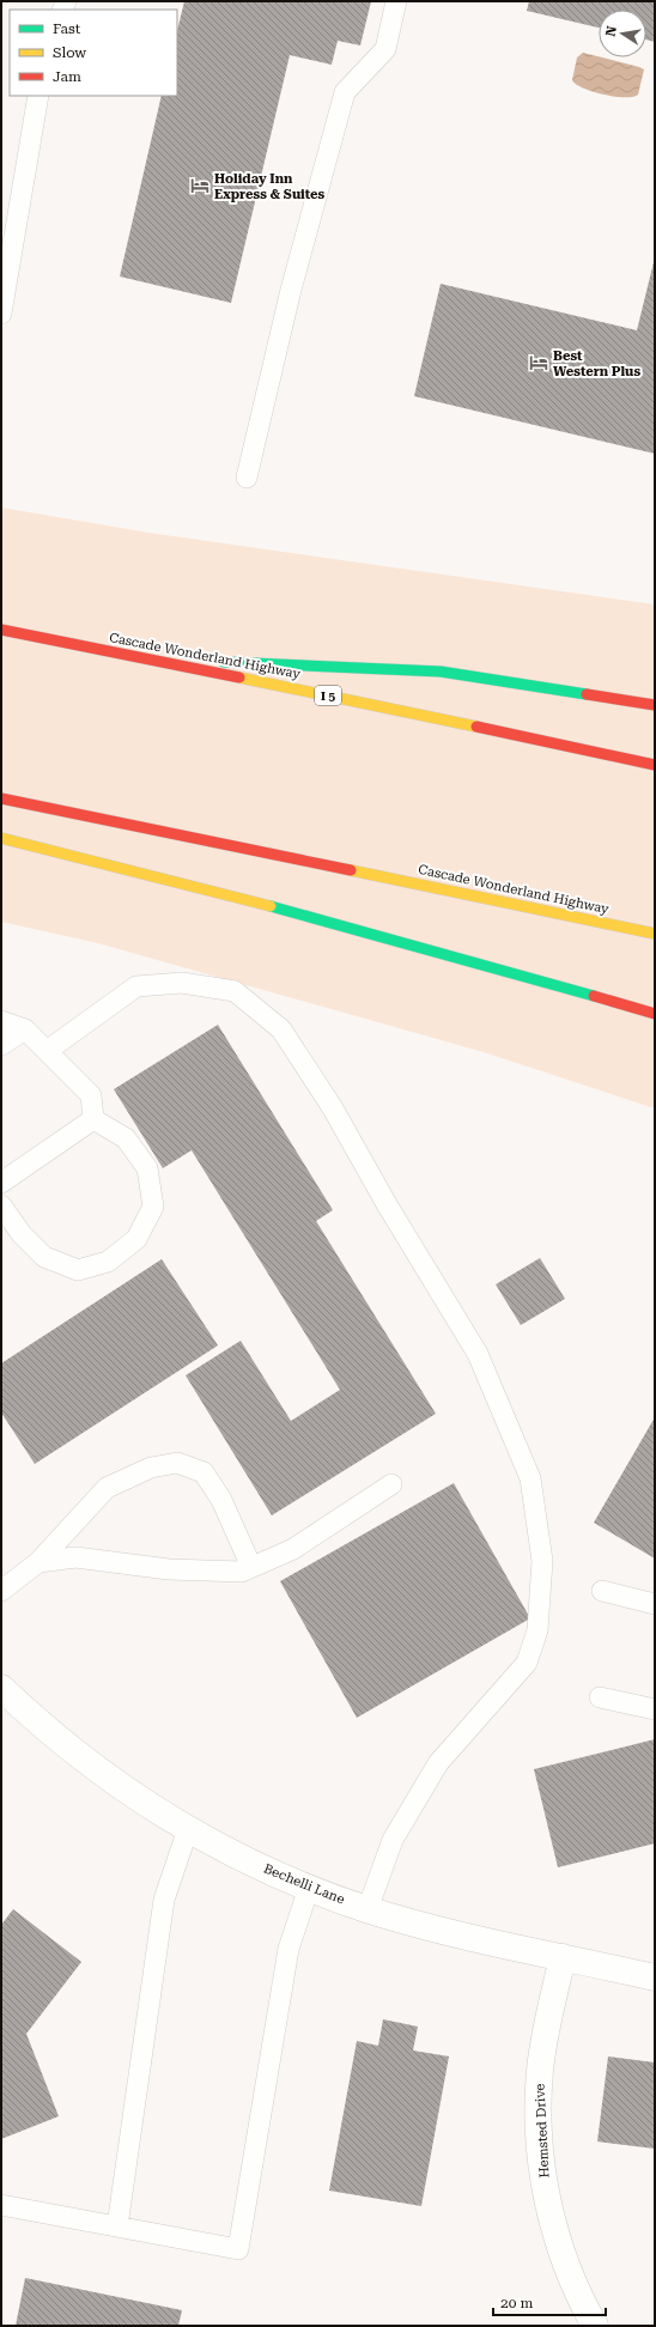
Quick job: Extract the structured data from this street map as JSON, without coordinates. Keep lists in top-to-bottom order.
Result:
{
  "streets": {
    "highway": ["Cascade Wonderland Highway", "I 5"],
    "street": ["Bechelli Lane", "Hemsted Drive"]
  },
  "crossings": [
    ["Bechelli Lane", "Hemsted Drive"]
  ],
  "places": {
    "hotel": ["Holiday Inn Express & Suites", "Best Western Plus"]
  },
  "legend": ["Fast", "Slow", "Jam"],
  "scale_bar": "20 m",
  "north": "left"
}
